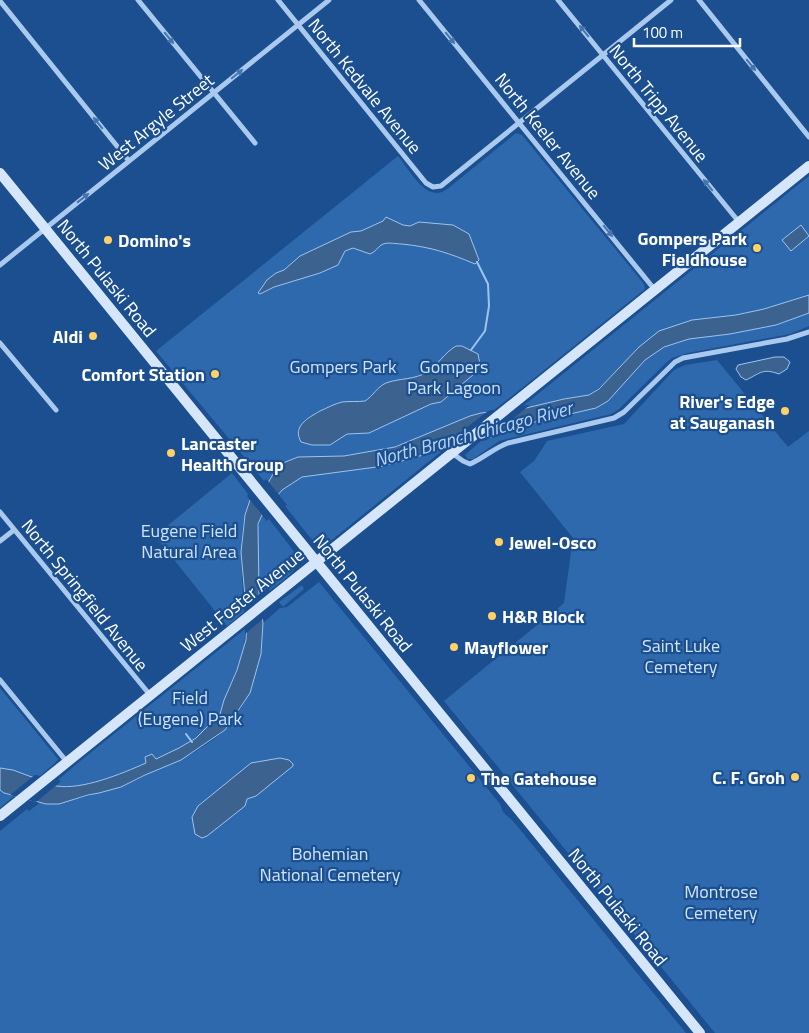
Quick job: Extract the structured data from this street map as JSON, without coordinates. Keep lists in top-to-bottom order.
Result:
{
  "streets": {
    "main road": ["North Pulaski Road", "West Foster Avenue"],
    "street": [
      "North Kedvale Avenue",
      "North Tripp Avenue",
      "West Argyle Street",
      "North Keeler Avenue",
      "North Springfield Avenue"
    ]
  },
  "crossings": [
    ["North Kedvale Avenue", "West Argyle Street"],
    ["North Kedvale Avenue", "North Keeler Avenue"],
    ["North Tripp Avenue", "West Foster Avenue"],
    ["West Argyle Street", "North Pulaski Road"],
    ["North Keeler Avenue", "West Foster Avenue"],
    ["North Pulaski Road", "West Foster Avenue"],
    ["North Springfield Avenue", "West Foster Avenue"]
  ],
  "one_way": ["North Tripp Avenue", "West Argyle Street", "North Keeler Avenue"],
  "water": ["North Branch Chicago River"],
  "parks": [
    "Gompers Park",
    "Gompers Park Lagoon",
    "Eugene Field Natural Area",
    "Saint Luke Cemetery",
    "Field (Eugene) Park",
    "Bohemian National Cemetery",
    "Montrose Cemetery"
  ],
  "places": [
    "Domino's",
    "Gompers Park Fieldhouse",
    "Aldi",
    "Comfort Station",
    "River's Edge at Sauganash",
    "Lancaster Health Group",
    "Jewel-Osco",
    "H&R Block",
    "Mayflower",
    "C. F. Groh",
    "The Gatehouse"
  ],
  "scale_bar": "100 m"
}
